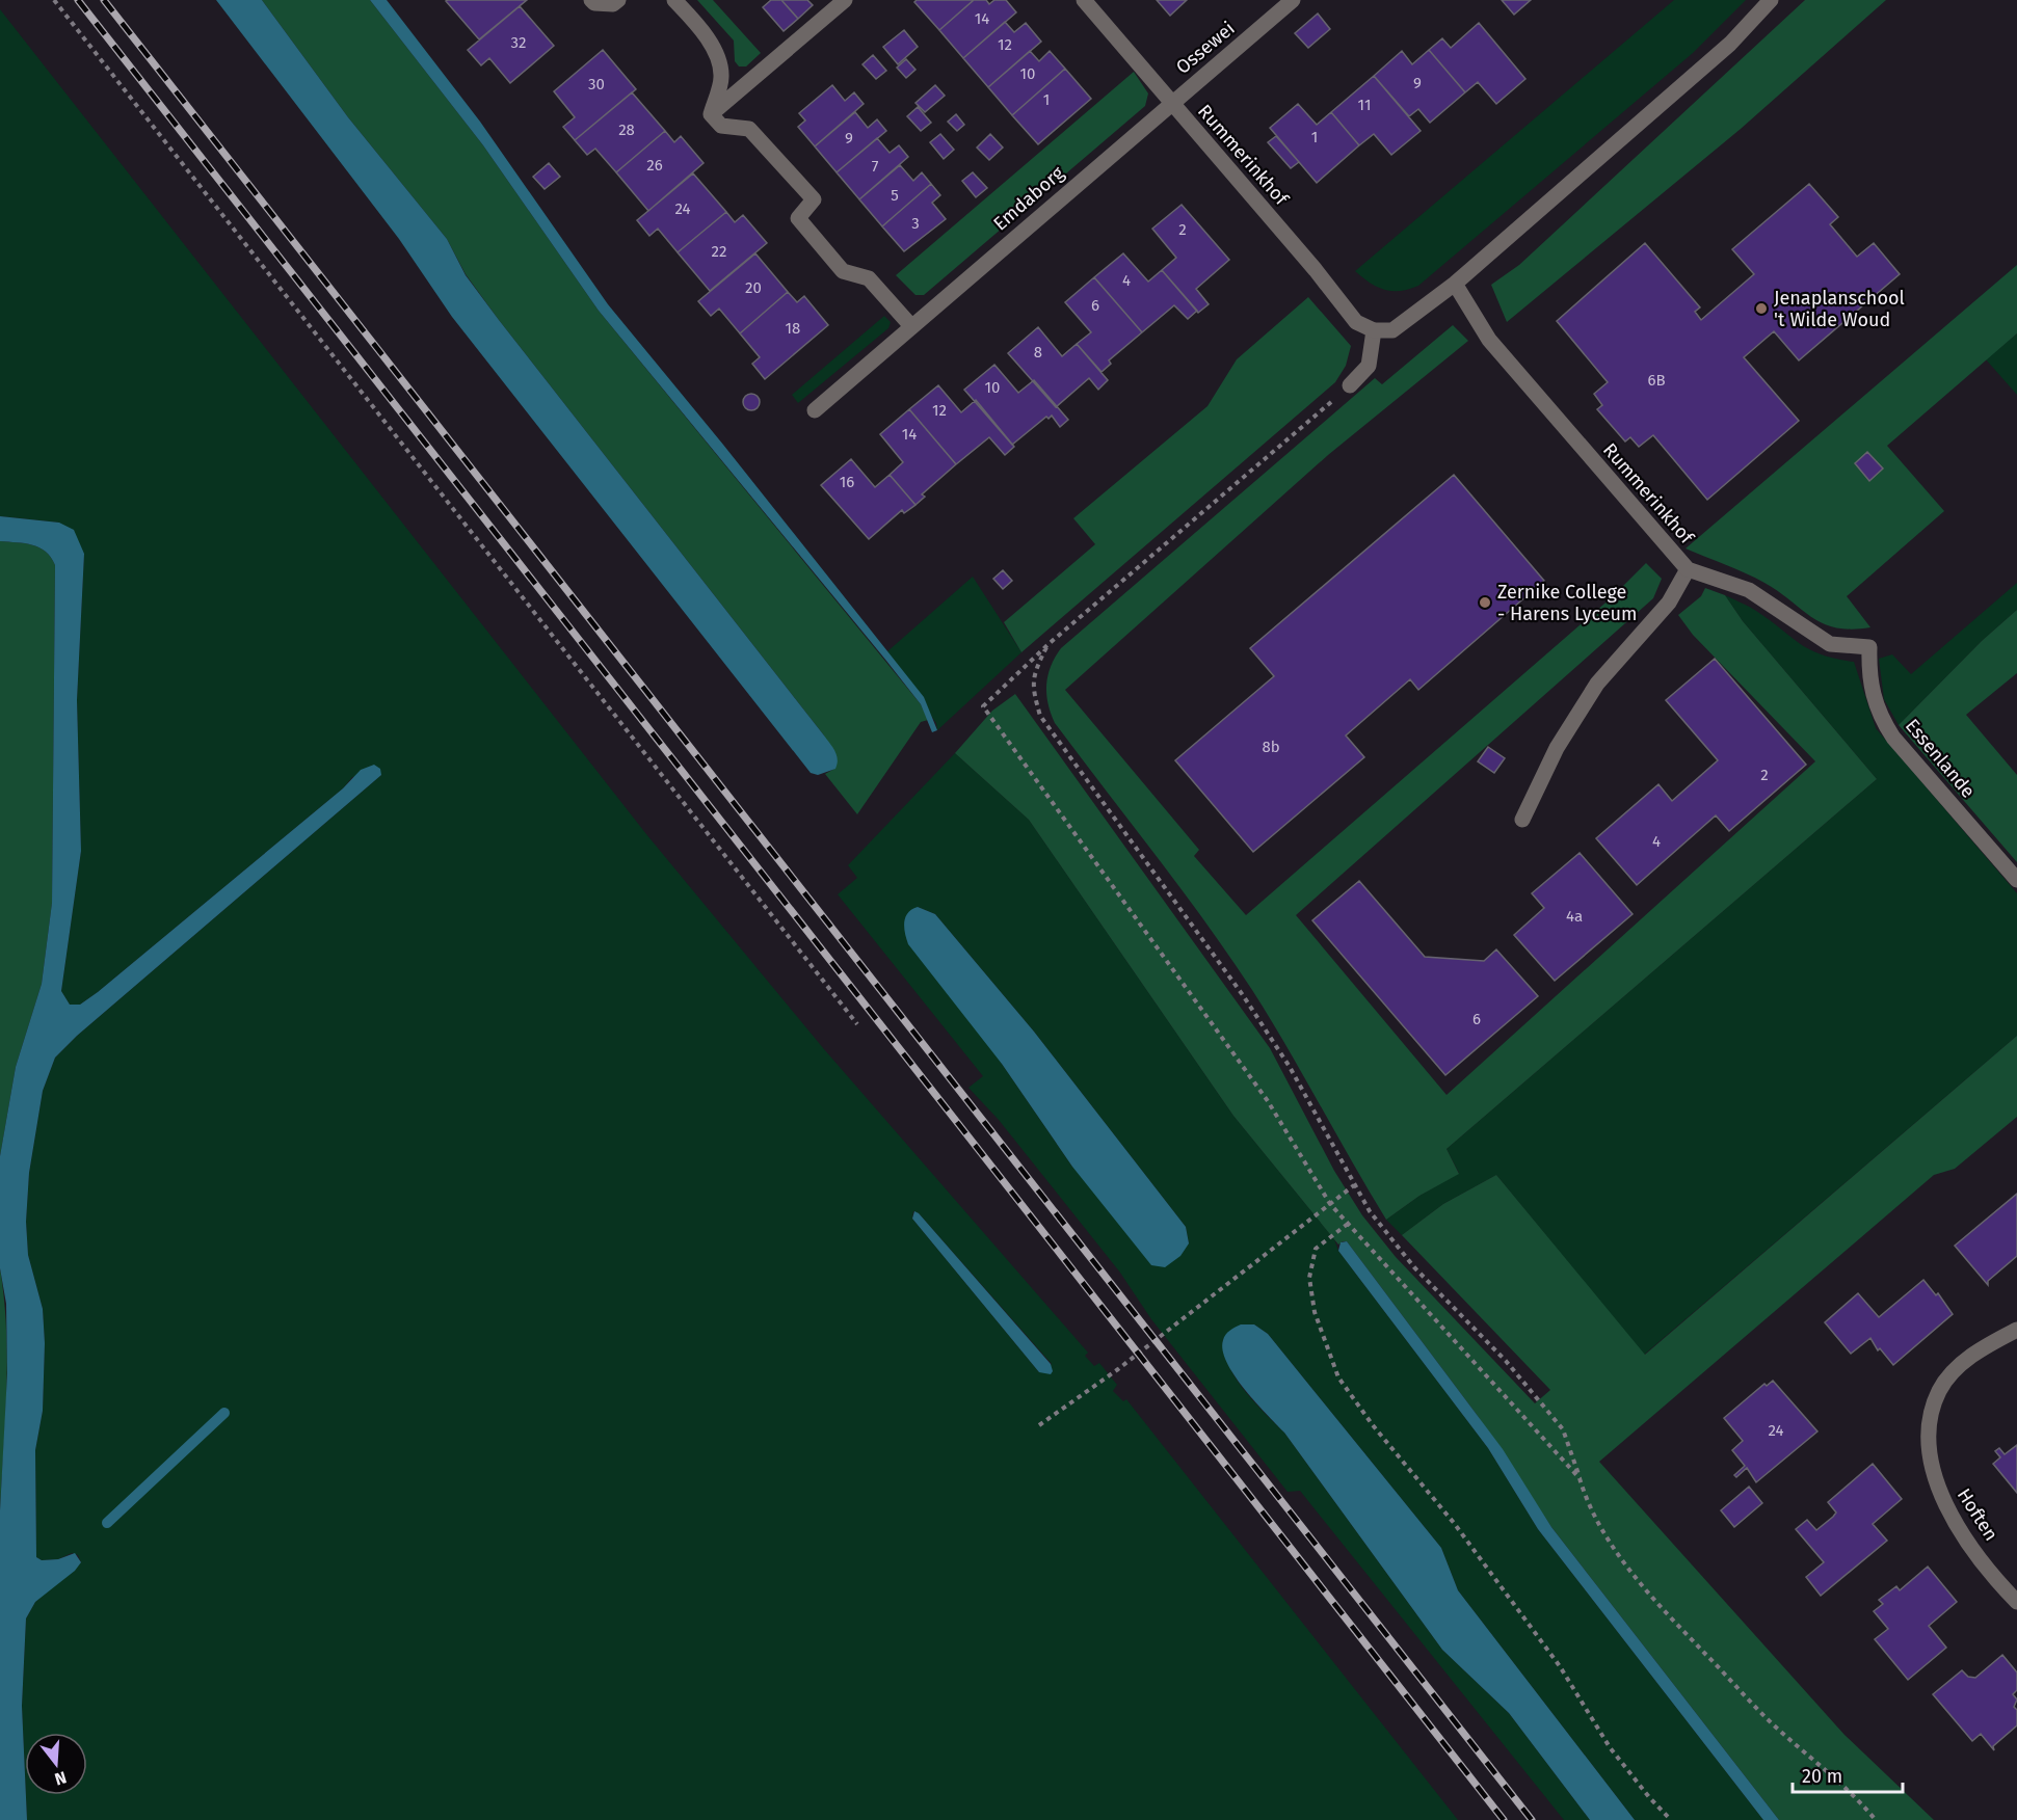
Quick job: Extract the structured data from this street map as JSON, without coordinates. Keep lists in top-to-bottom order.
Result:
{
  "streets": {
    "street": [
      "Ossewei",
      "Rummerinkhof",
      "Emdaborg",
      "Essenlande",
      "Hoften"
    ]
  },
  "crossings": [
    ["Ossewei", "Rummerinkhof"],
    ["Ossewei", "Emdaborg"],
    ["Rummerinkhof", "Emdaborg"],
    ["Rummerinkhof", "Essenlande"]
  ],
  "places": ["Jenaplanschool 't Wilde Woud", "Zernike College - Harens Lyceum"],
  "house_numbers": [
    "14",
    "32",
    "12",
    "10",
    "9",
    "30",
    "1",
    "11",
    "28",
    "1",
    "9",
    "26",
    "7",
    "5",
    "24",
    "3",
    "2",
    "22",
    "4",
    "20",
    "6",
    "18",
    "8",
    "6B",
    "10",
    "12",
    "14",
    "16",
    "8b",
    "2",
    "4",
    "4a",
    "6",
    "24"
  ],
  "scale_bar": "20 m",
  "north": "bottom"
}
